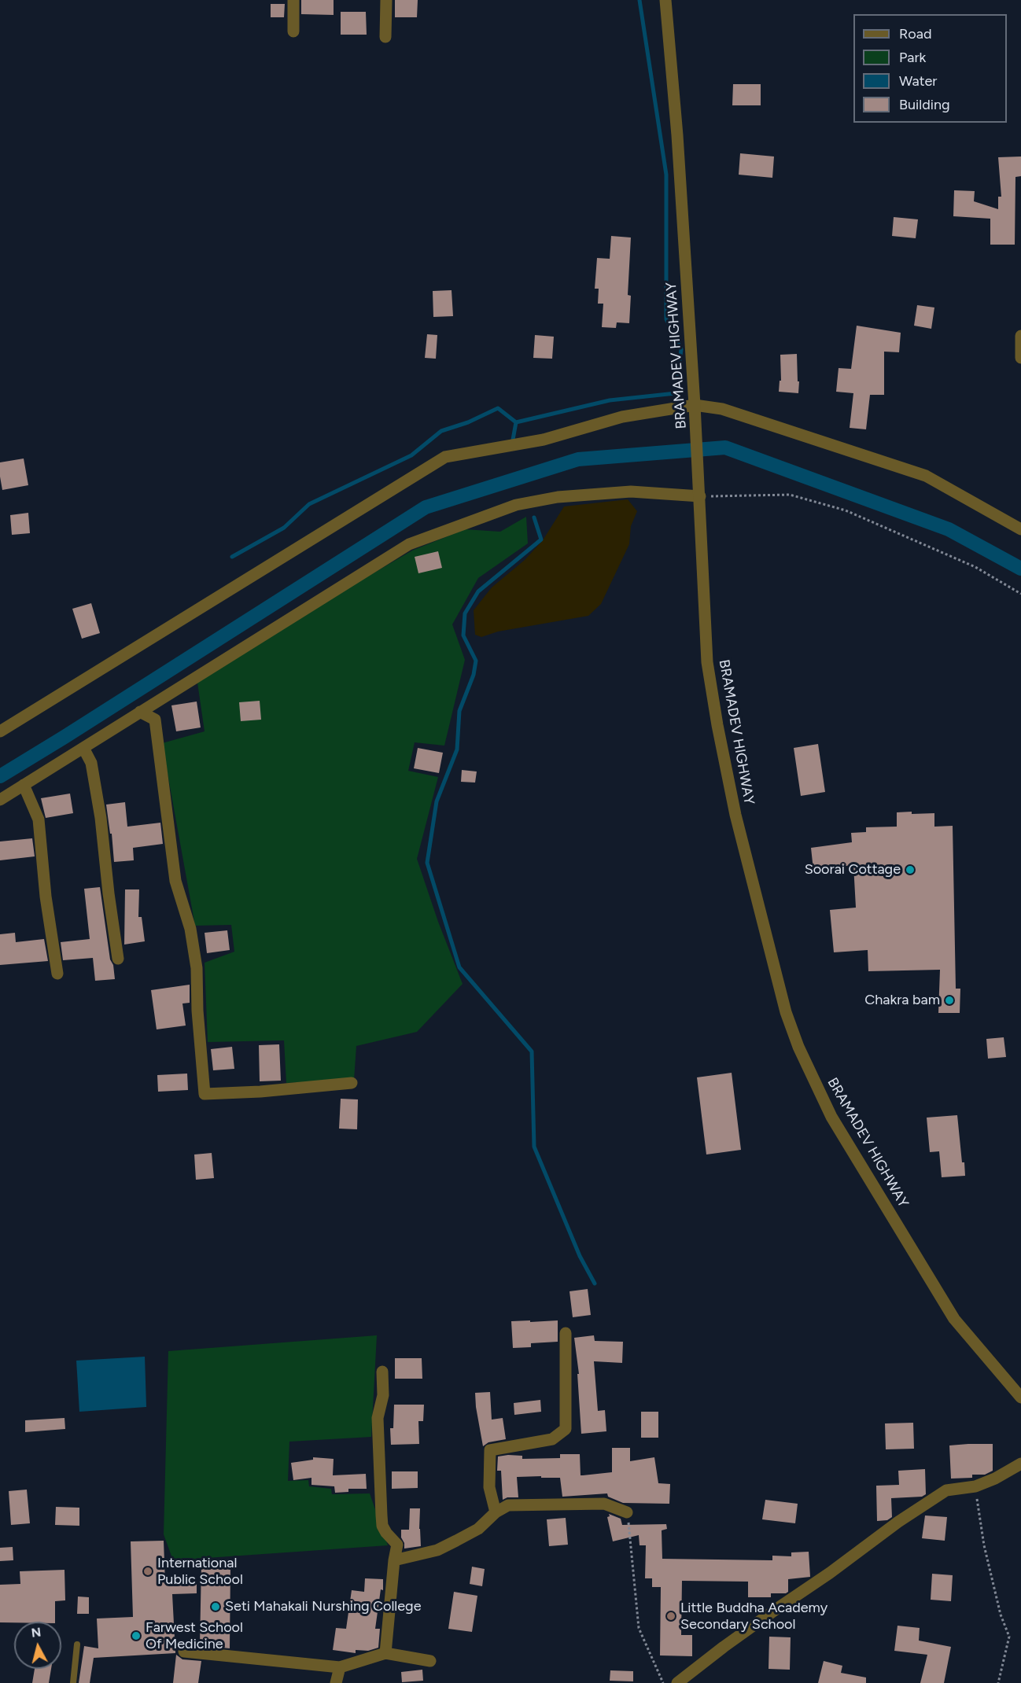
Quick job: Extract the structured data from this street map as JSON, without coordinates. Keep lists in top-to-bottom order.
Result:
{
  "streets": {
    "street": ["BRAMADEV HIGHWAY"]
  },
  "places": [
    "Soorai Cottage",
    "Chakra bam",
    "International Public School",
    "Seti Mahakali Nurshing College",
    "Little Buddha Academy Secondary School",
    "Farwest School Of Medicine"
  ],
  "legend": [
    "Road",
    "Park",
    "Water",
    "Building"
  ],
  "north": "top"
}
